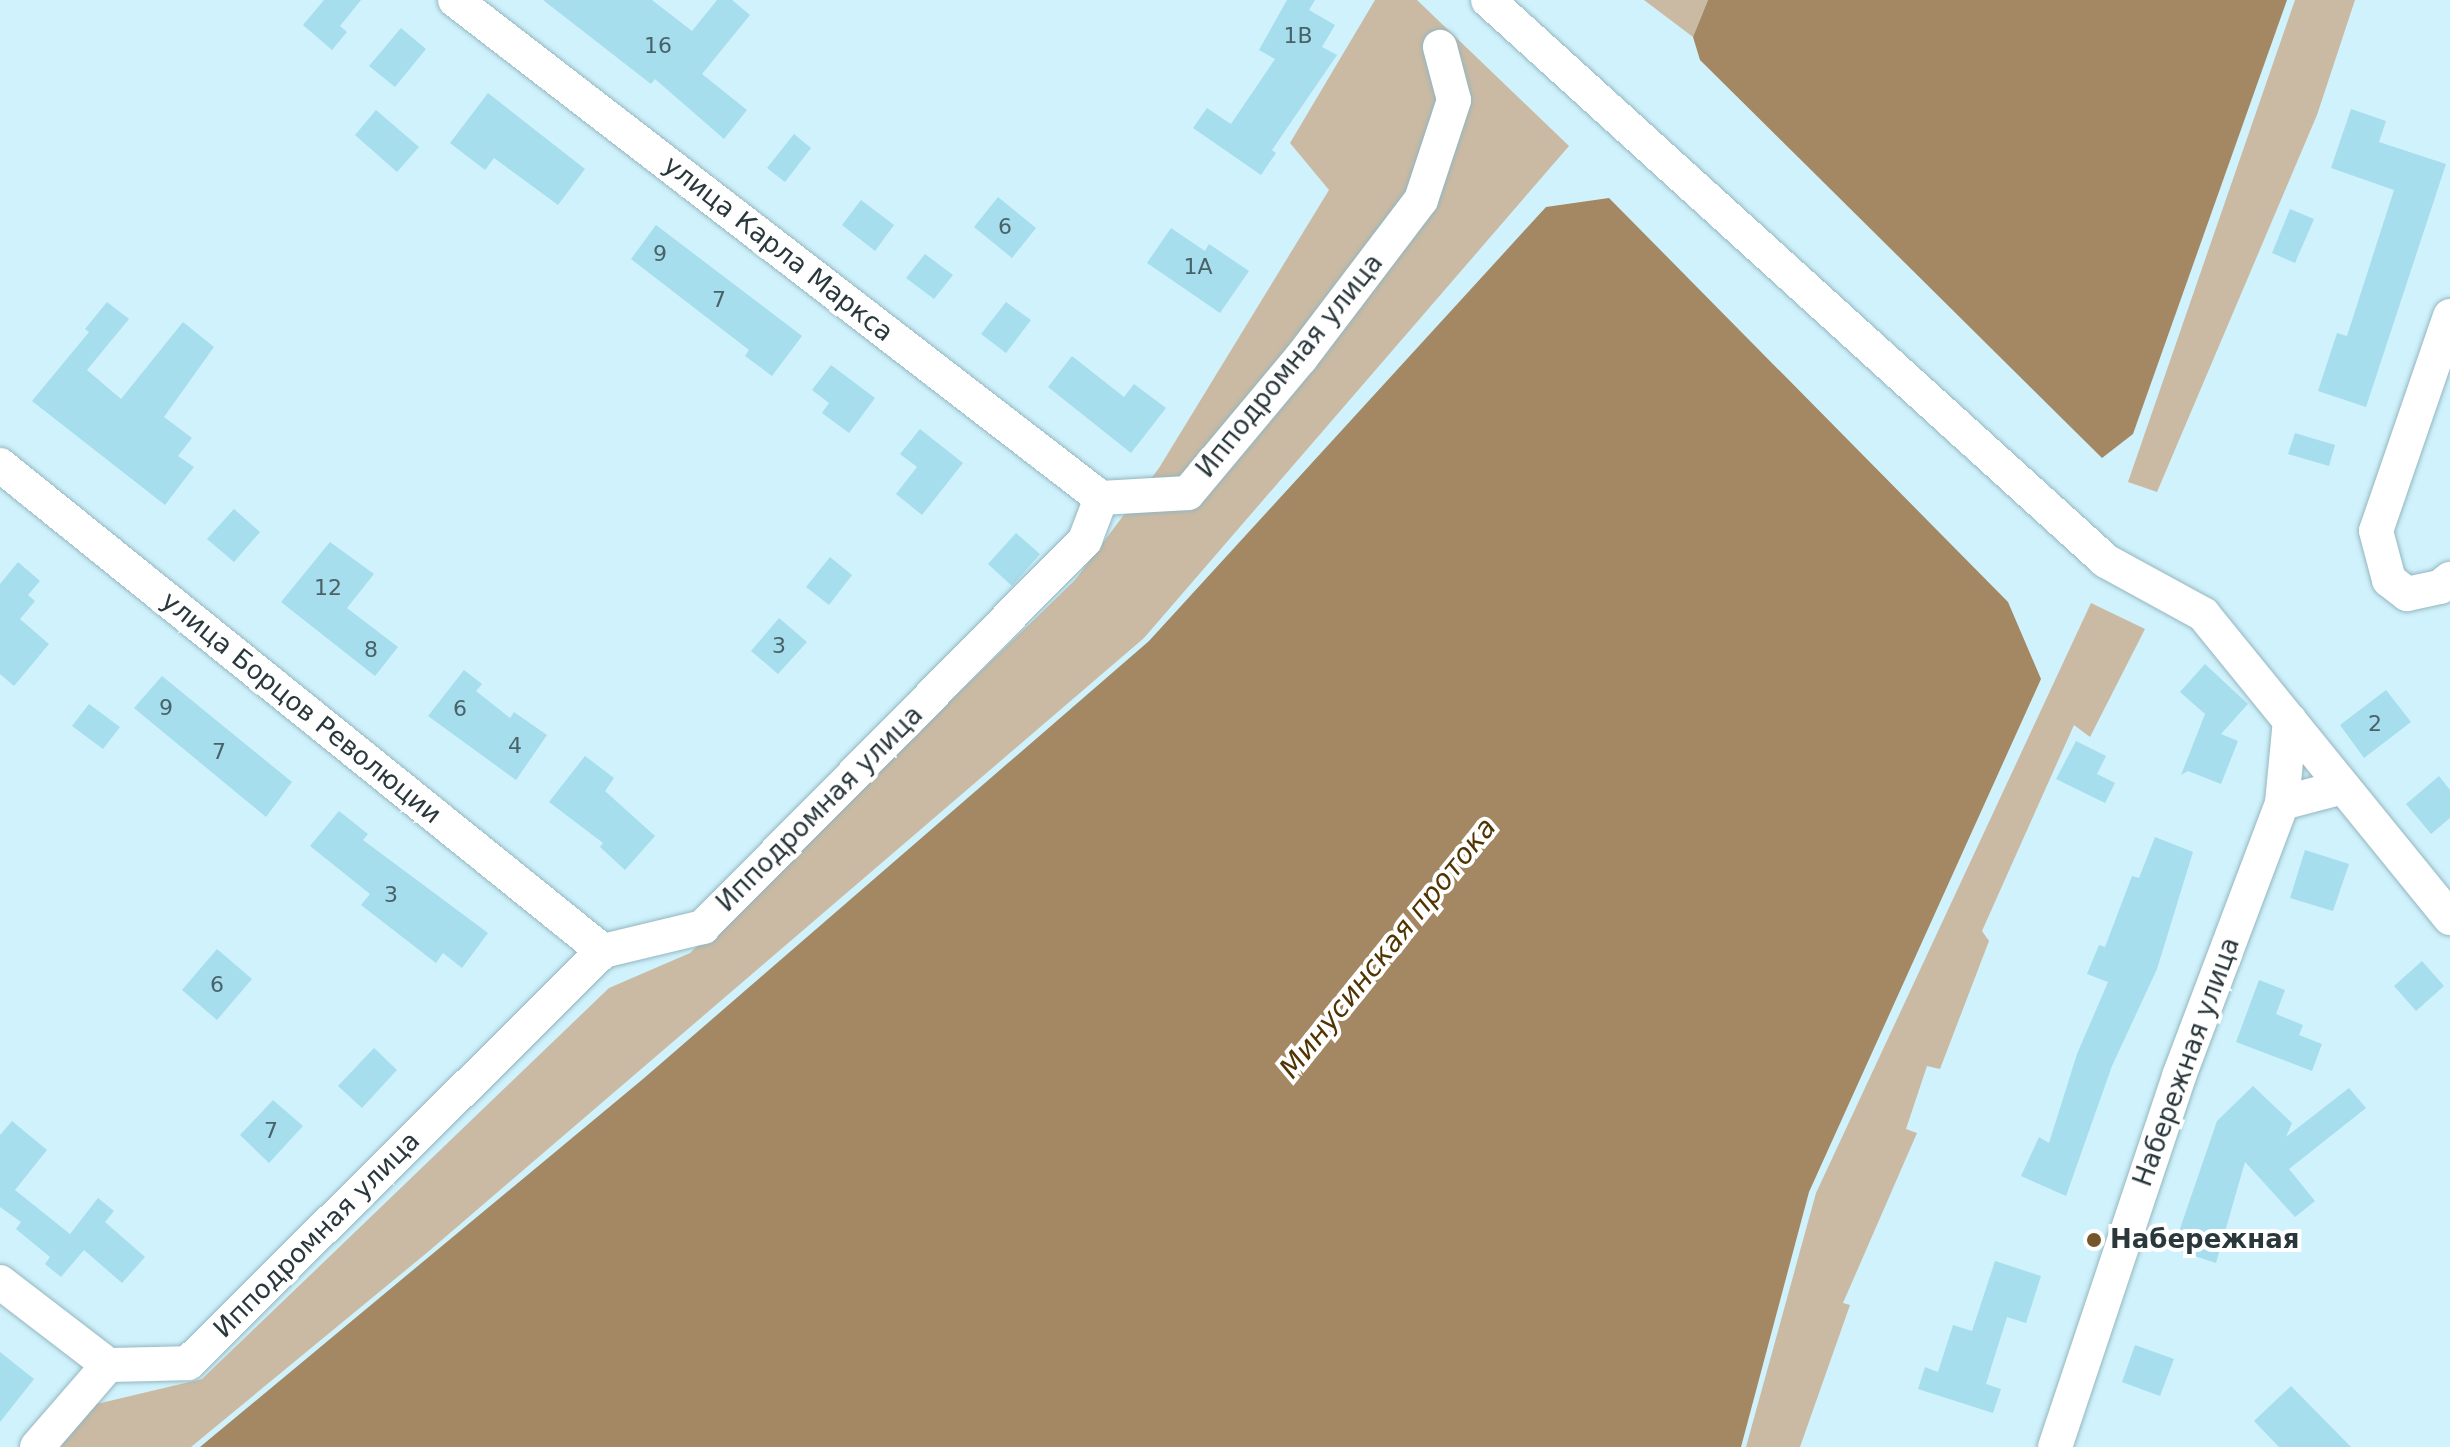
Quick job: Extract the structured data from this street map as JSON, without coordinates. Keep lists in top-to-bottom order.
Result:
{
  "streets": {
    "street": [
      "улица Карла Маркса",
      "Ипподромная улица",
      "улица Борцов Революции",
      "Набережная улица"
    ]
  },
  "crossings": [
    ["улица Карла Маркса", "Ипподромная улица"],
    ["Ипподромная улица", "улица Борцов Революции"]
  ],
  "water": ["Минусинская протока"],
  "places": ["Набережная"],
  "house_numbers": [
    "1В",
    "16",
    "6",
    "9",
    "1А",
    "7",
    "12",
    "3",
    "8",
    "9",
    "6",
    "2",
    "4",
    "7",
    "3",
    "6",
    "7"
  ]
}
